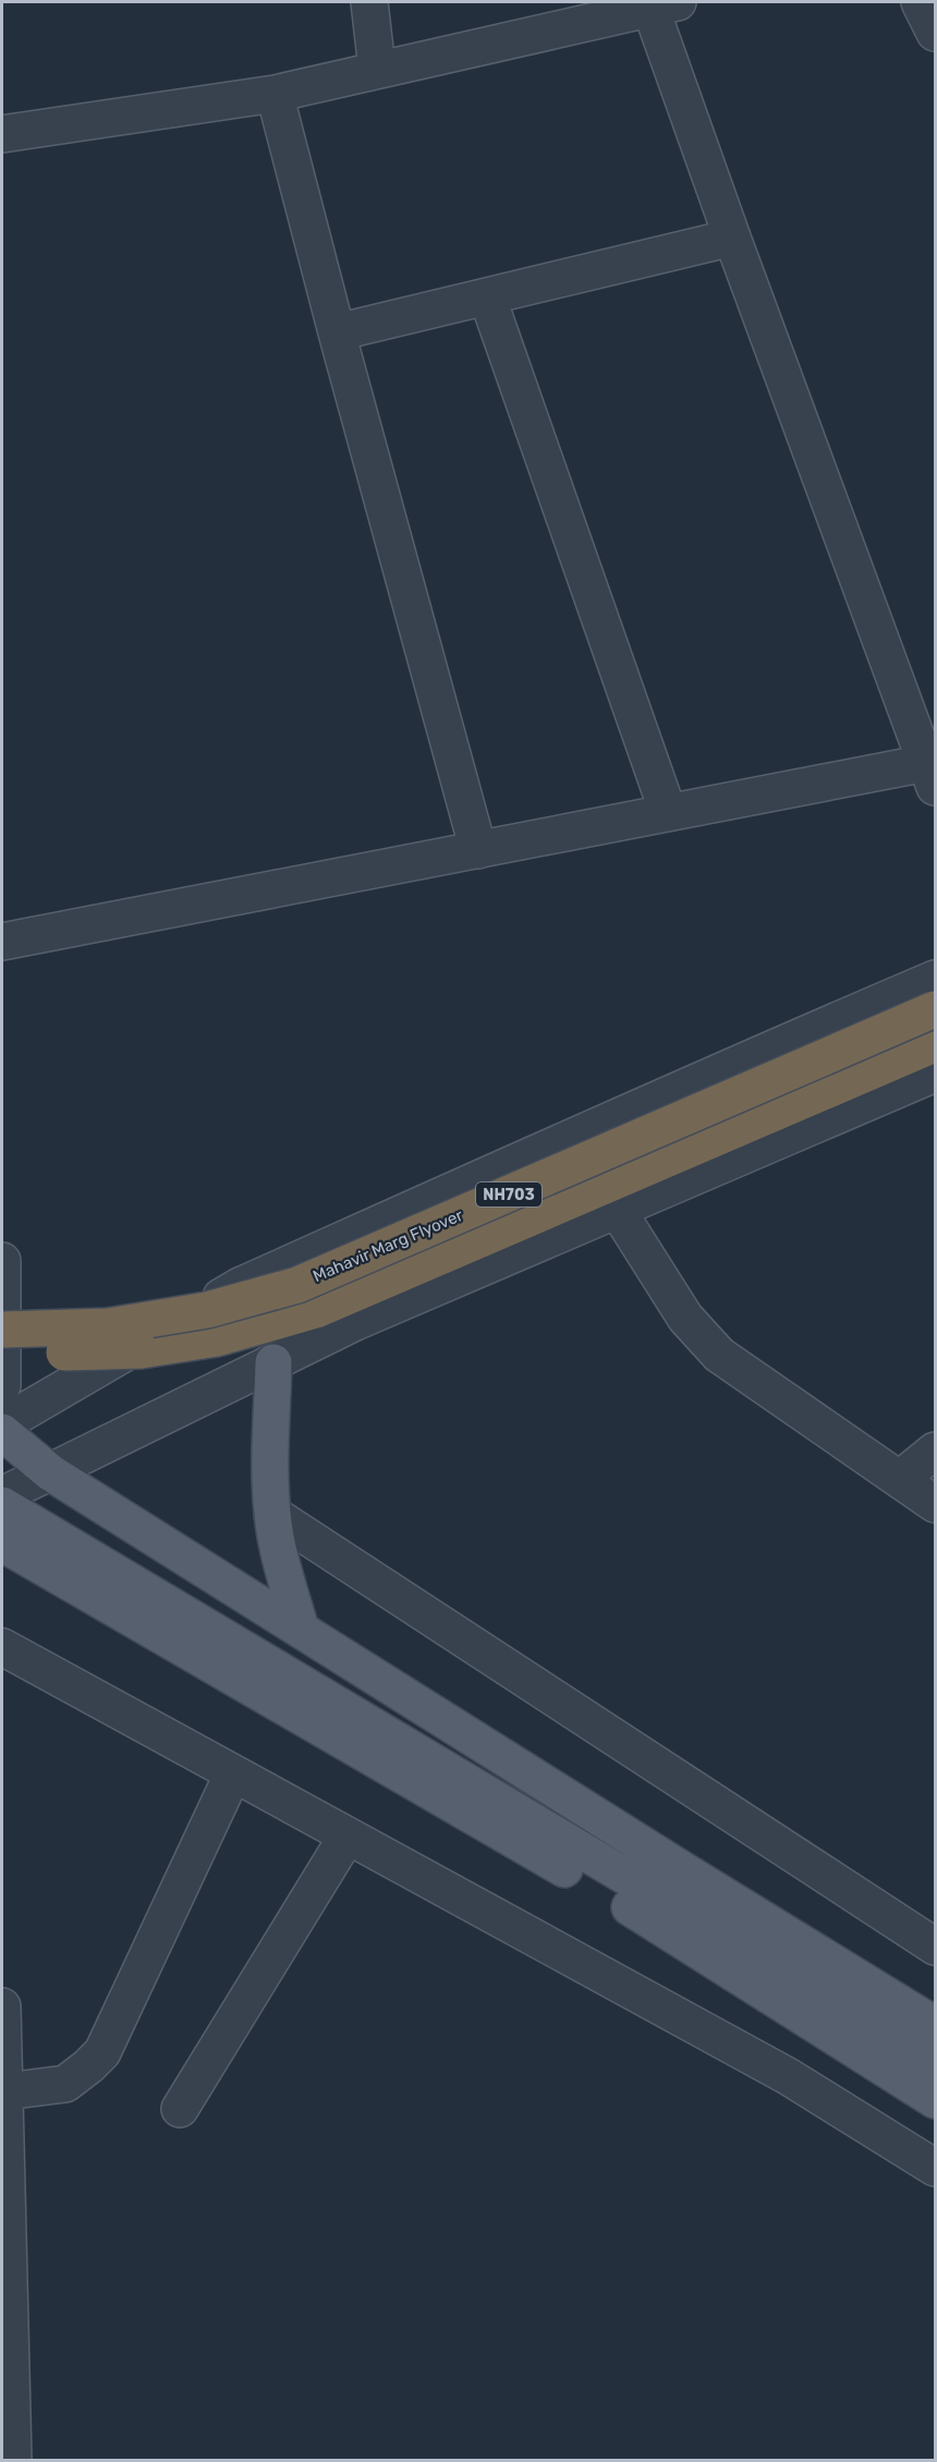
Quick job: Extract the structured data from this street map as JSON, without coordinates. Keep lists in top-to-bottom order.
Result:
{
  "streets": {
    "highway": ["NH703", "Mahavir Marg Flyover"]
  }
}
